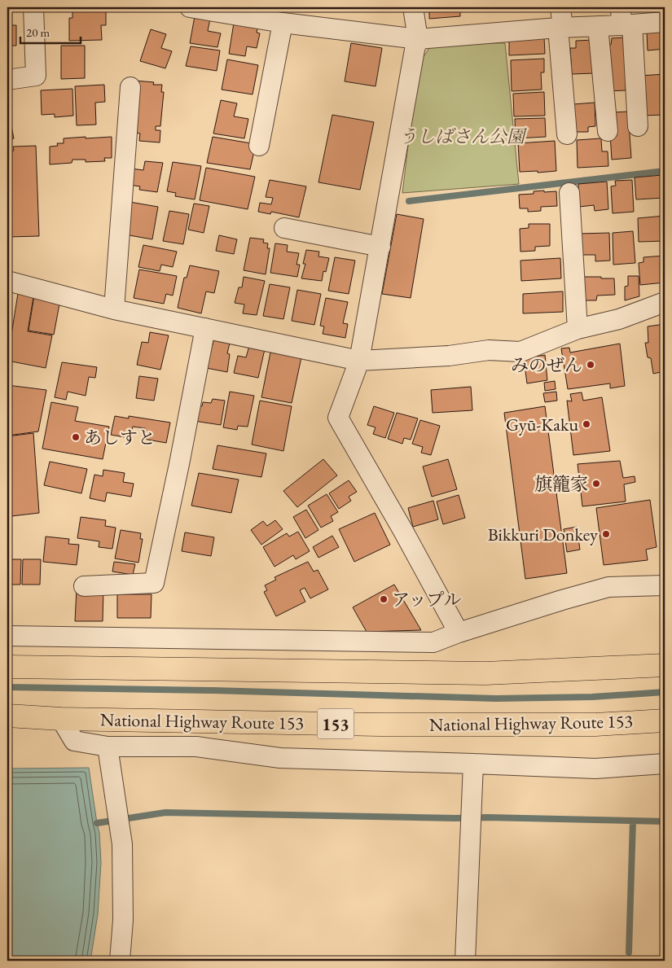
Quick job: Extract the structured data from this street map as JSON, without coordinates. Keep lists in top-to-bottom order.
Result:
{
  "streets": {
    "highway": ["National Highway Route 153", "153"]
  },
  "parks": ["うしばさん公園"],
  "places": [
    "みのぜん",
    "Gyū-Kaku",
    "あしすと",
    "旗籠家",
    "Bikkuri Donkey",
    "アップル"
  ],
  "scale_bar": "20 m"
}
